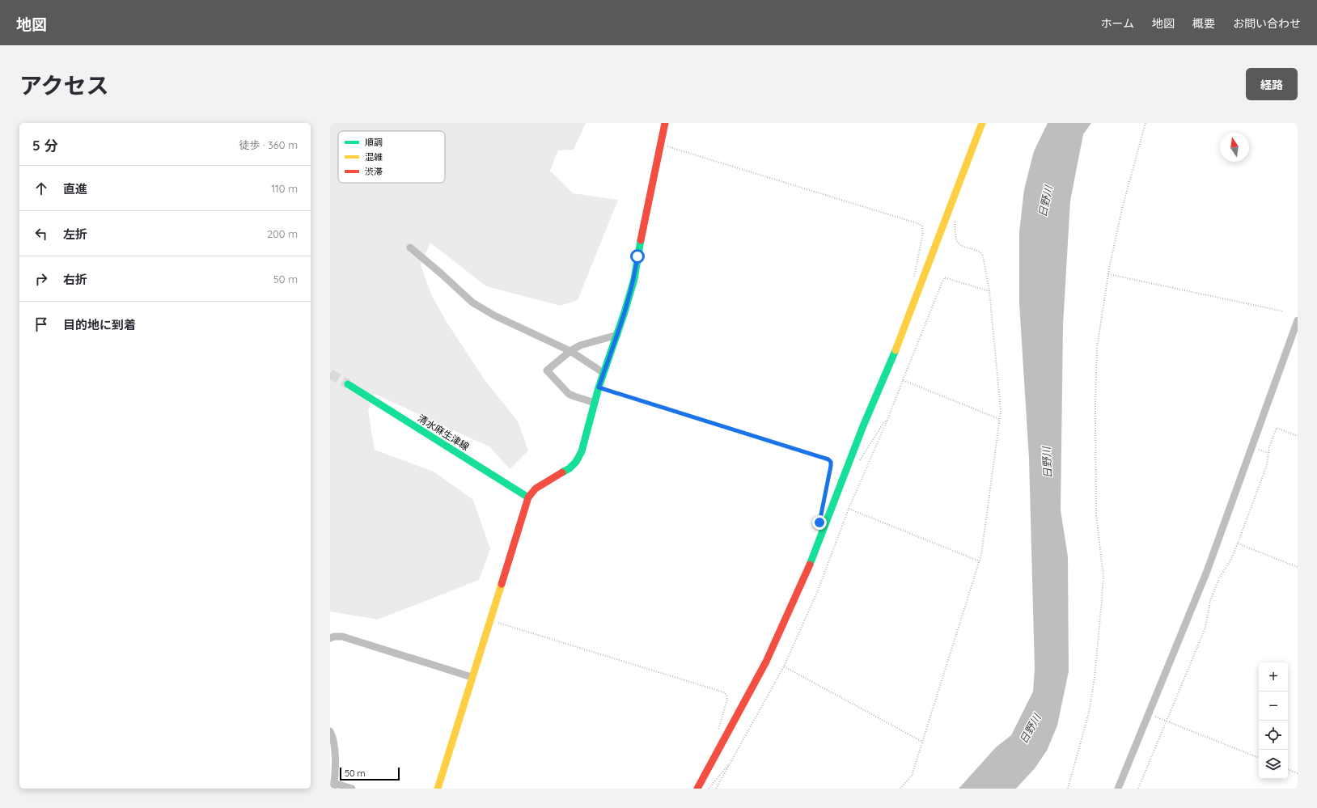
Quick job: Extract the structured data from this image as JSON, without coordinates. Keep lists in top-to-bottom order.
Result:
{
  "streets": {
    "street": ["清水麻生津線"]
  },
  "water": ["日野川"],
  "legend": ["順調", "混雑", "渋滞"],
  "scale_bar": "50 m",
  "north": "top",
  "page": {
    "header": "地図",
    "nav": [
      "ホーム",
      "地図",
      "概要",
      "お問い合わせ"
    ],
    "title": "アクセス",
    "buttons": "経路",
    "heading": ["5 分", "徒歩 · 360 m"],
    "list": [
      ["直進", "110 m"],
      ["左折", "200 m"],
      ["右折", "50 m"],
      "目的地に到着"
    ],
    "map_buttons": ["+", "−"],
    "scale": "50 m"
  }
}
